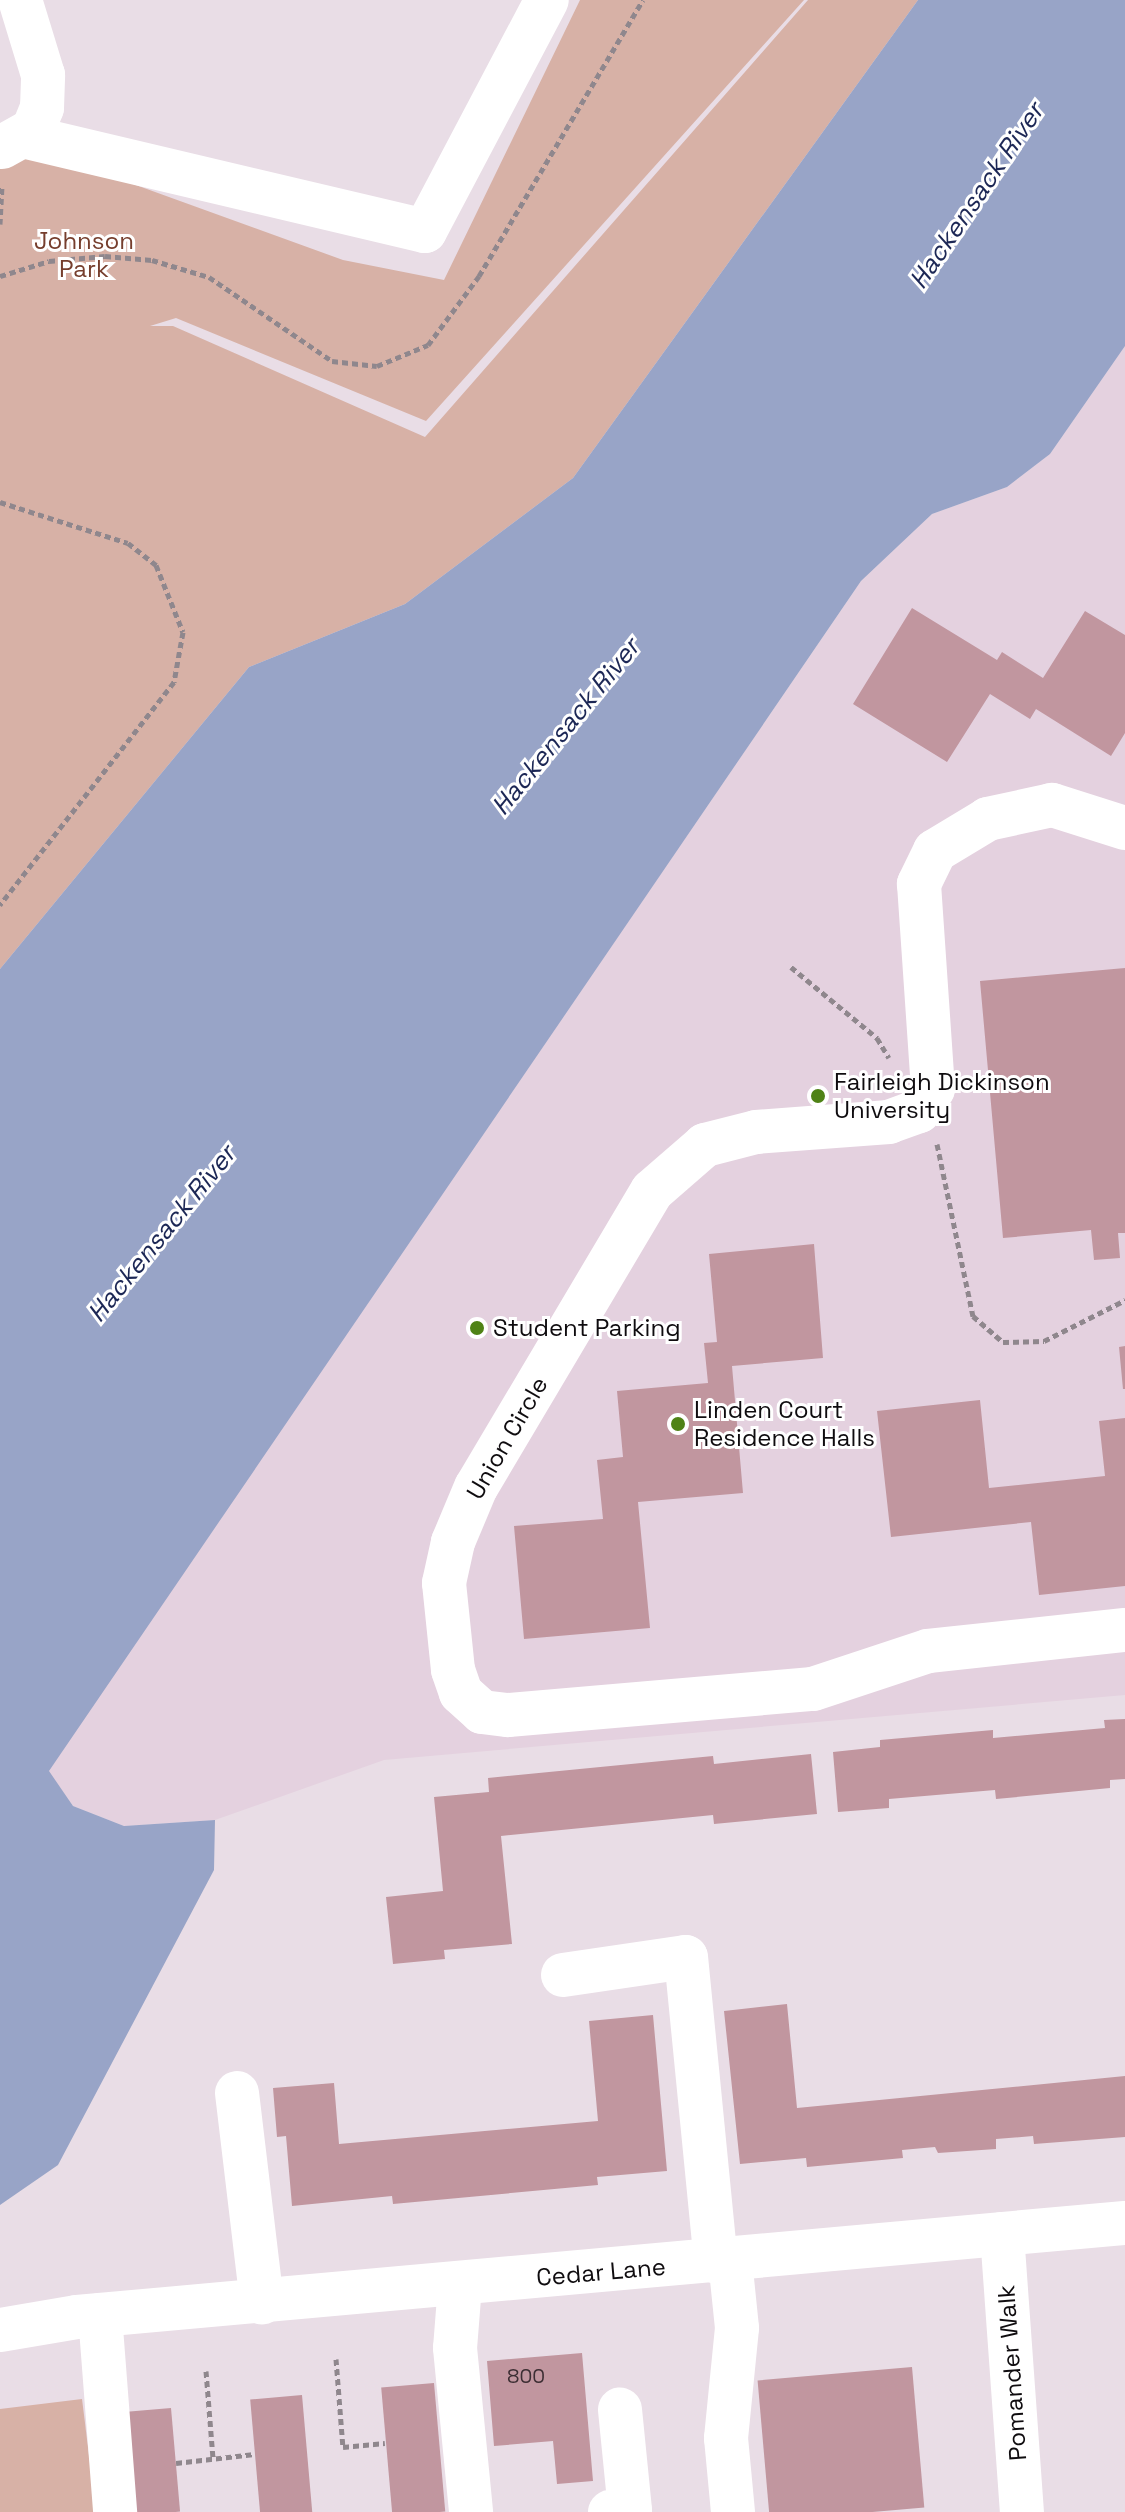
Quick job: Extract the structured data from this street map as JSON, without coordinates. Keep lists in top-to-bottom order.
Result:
{
  "streets": {
    "street": ["Union Circle", "Cedar Lane", "Pomander Walk"]
  },
  "crossings": [
    ["Cedar Lane", "Pomander Walk"]
  ],
  "water": ["Hackensack River"],
  "parks": ["Johnson Park"],
  "places": ["Fairleigh Dickinson University", "Student Parking", "Linden Court Residence Halls"],
  "house_numbers": ["800"]
}
